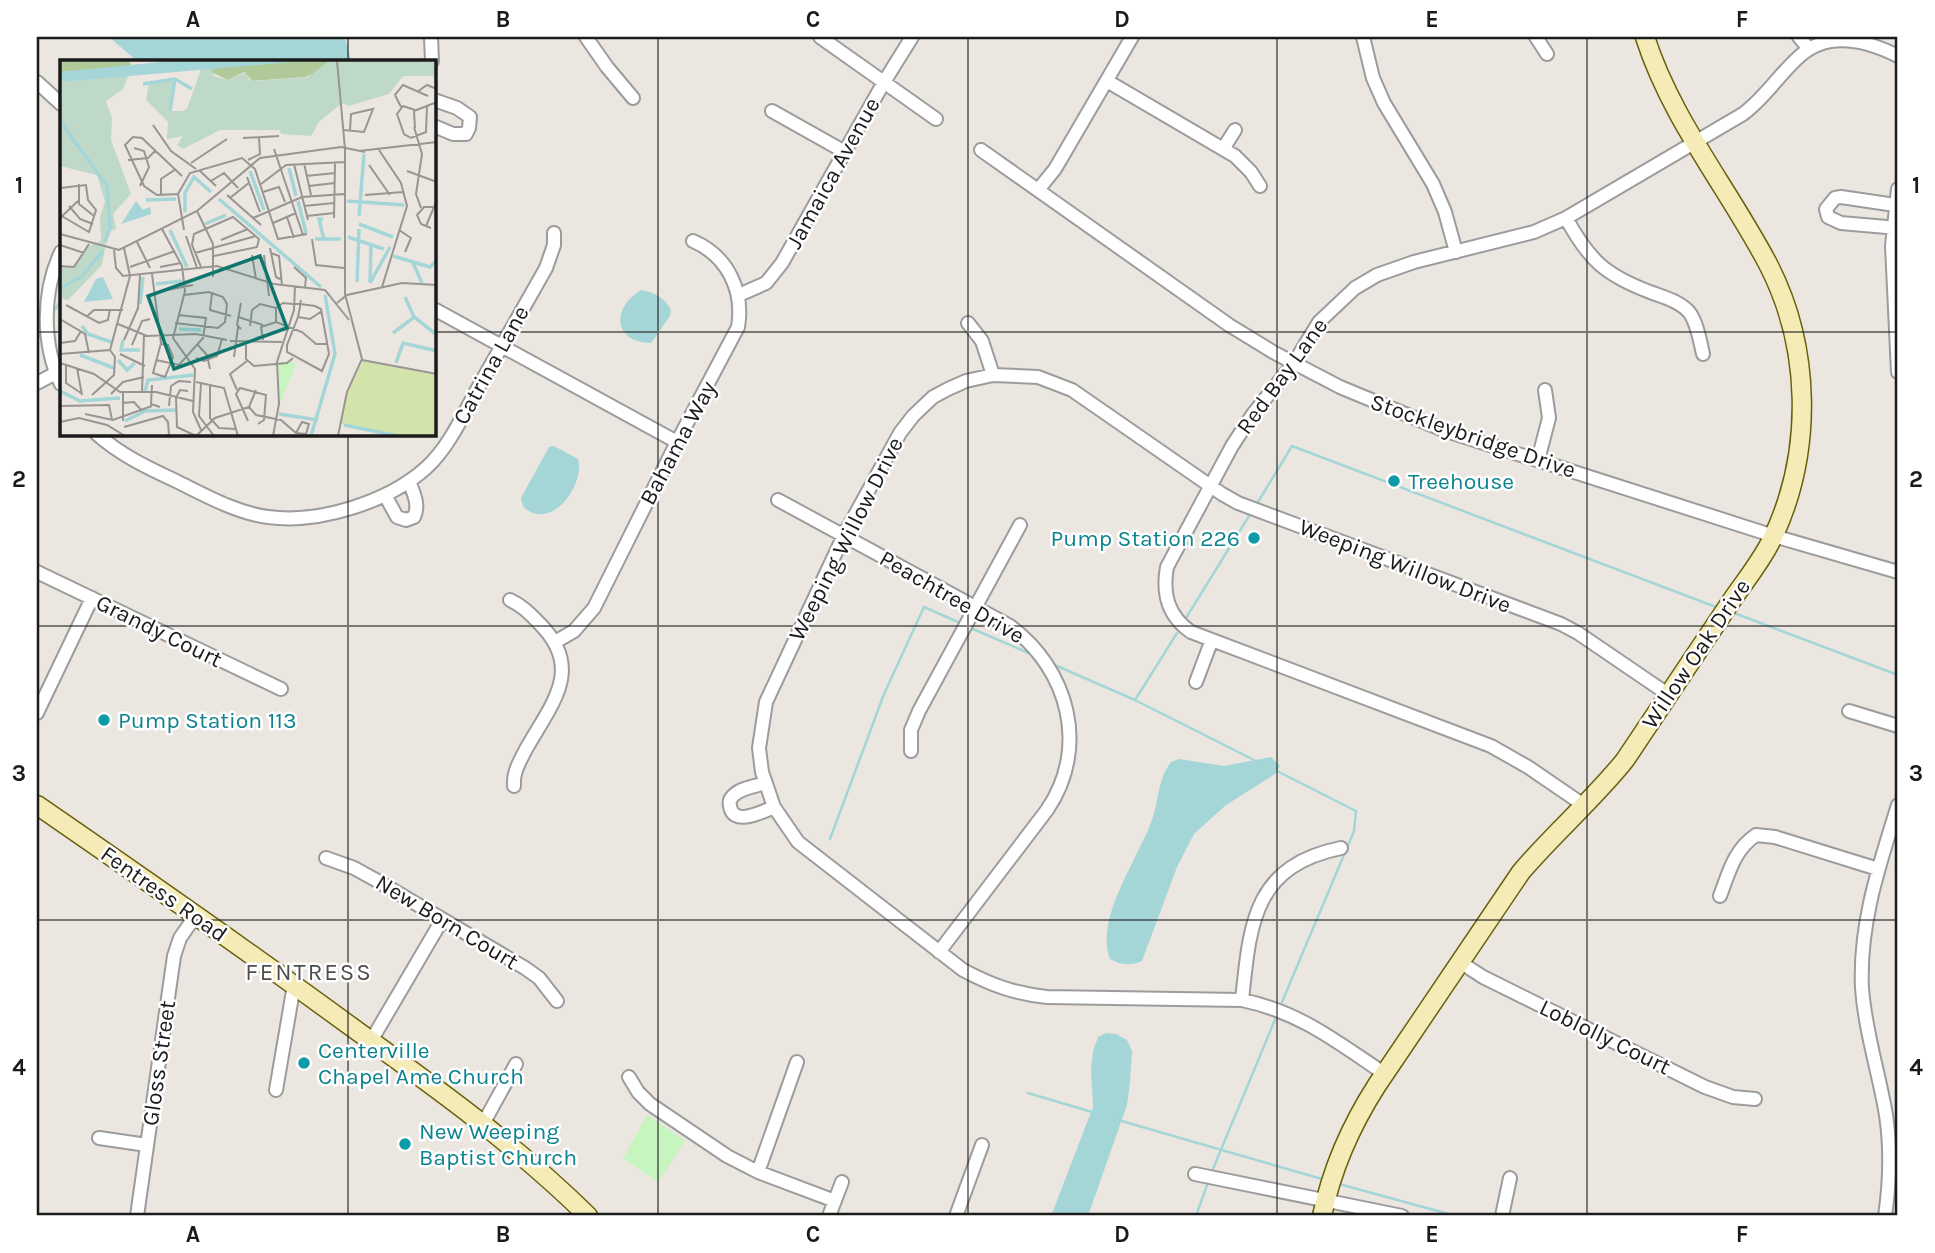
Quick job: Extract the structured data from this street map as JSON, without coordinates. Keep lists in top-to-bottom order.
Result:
{
  "streets": {
    "street": [
      "Jamaica Avenue",
      "Catrina Lane",
      "Red Bay Lane",
      "Stockleybridge Drive",
      "Bahama Way",
      "Weeping Willow Drive",
      "Peachtree Drive",
      "Grandy Court",
      "Willow Oak Drive",
      "Fentress Road",
      "New Born Court",
      "Loblolly Court",
      "Gloss Street"
    ]
  },
  "crossings": [
    ["Jamaica Avenue", "Bahama Way"],
    ["Red Bay Lane", "Stockleybridge Drive"],
    ["Red Bay Lane", "Weeping Willow Drive"],
    ["Red Bay Lane", "Willow Oak Drive"],
    ["Stockleybridge Drive", "Willow Oak Drive"],
    ["Weeping Willow Drive", "Peachtree Drive"],
    ["Weeping Willow Drive", "Willow Oak Drive"],
    ["Willow Oak Drive", "Loblolly Court"],
    ["Fentress Road", "Gloss Street"]
  ],
  "districts": ["FENTRESS"],
  "places": [
    "Treehouse",
    "Pump Station 226",
    "Pump Station 113",
    "Centerville Chapel Ame Church",
    "New Weeping Baptist Church"
  ],
  "grid": {
    "columns": [
      "A",
      "B",
      "C",
      "D",
      "E",
      "F"
    ],
    "rows": [
      "1",
      "2",
      "3",
      "4"
    ]
  }
}
